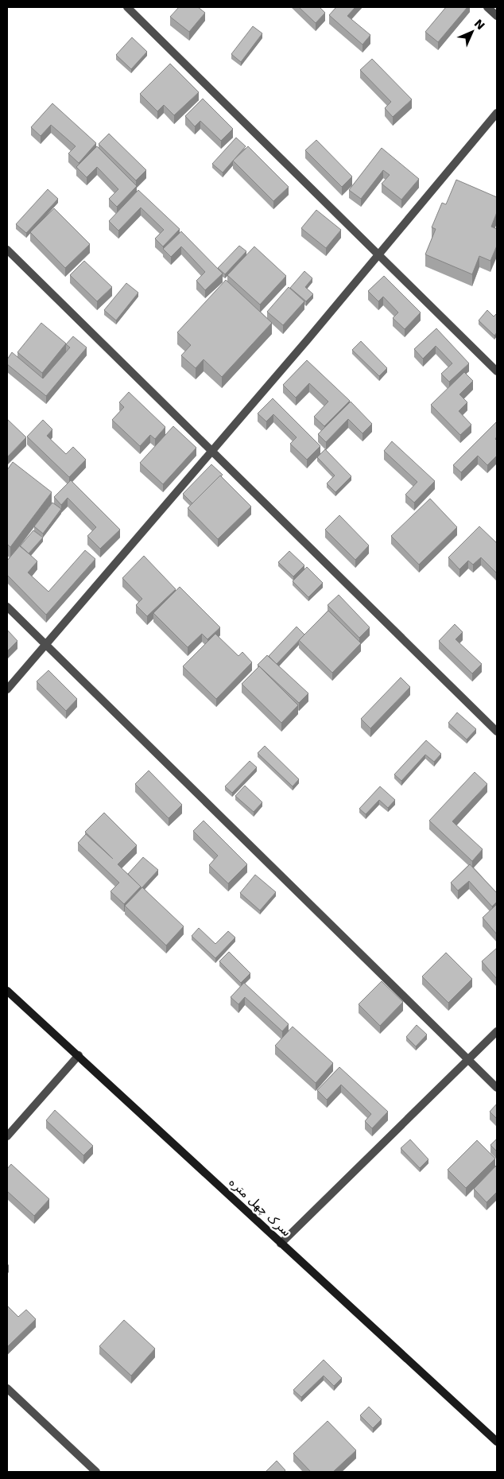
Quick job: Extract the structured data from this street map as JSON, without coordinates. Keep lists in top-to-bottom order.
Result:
{
  "streets": {
    "street": ["سرک چهل متره"]
  },
  "north": "top right"
}
